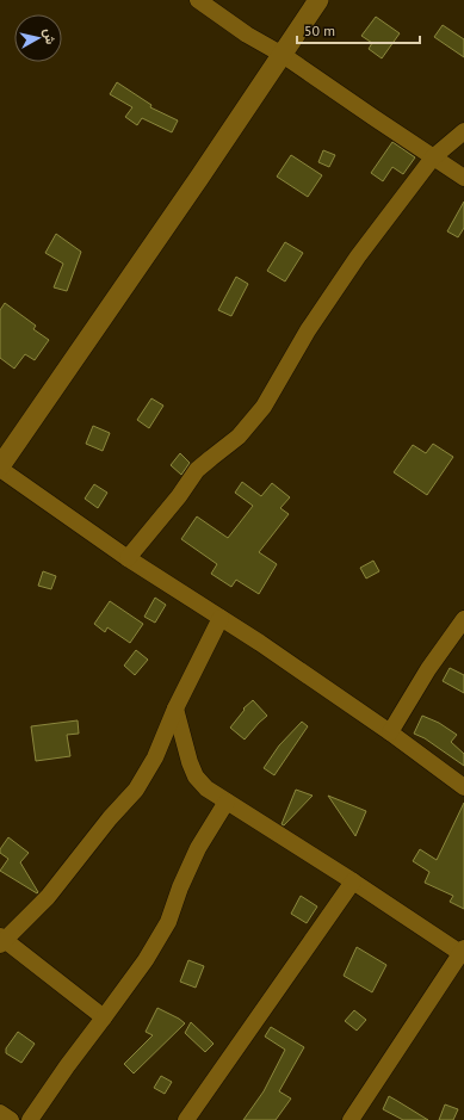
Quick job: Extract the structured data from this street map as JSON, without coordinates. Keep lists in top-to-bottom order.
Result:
{
  "scale_bar": "50 m",
  "north": "right"
}
